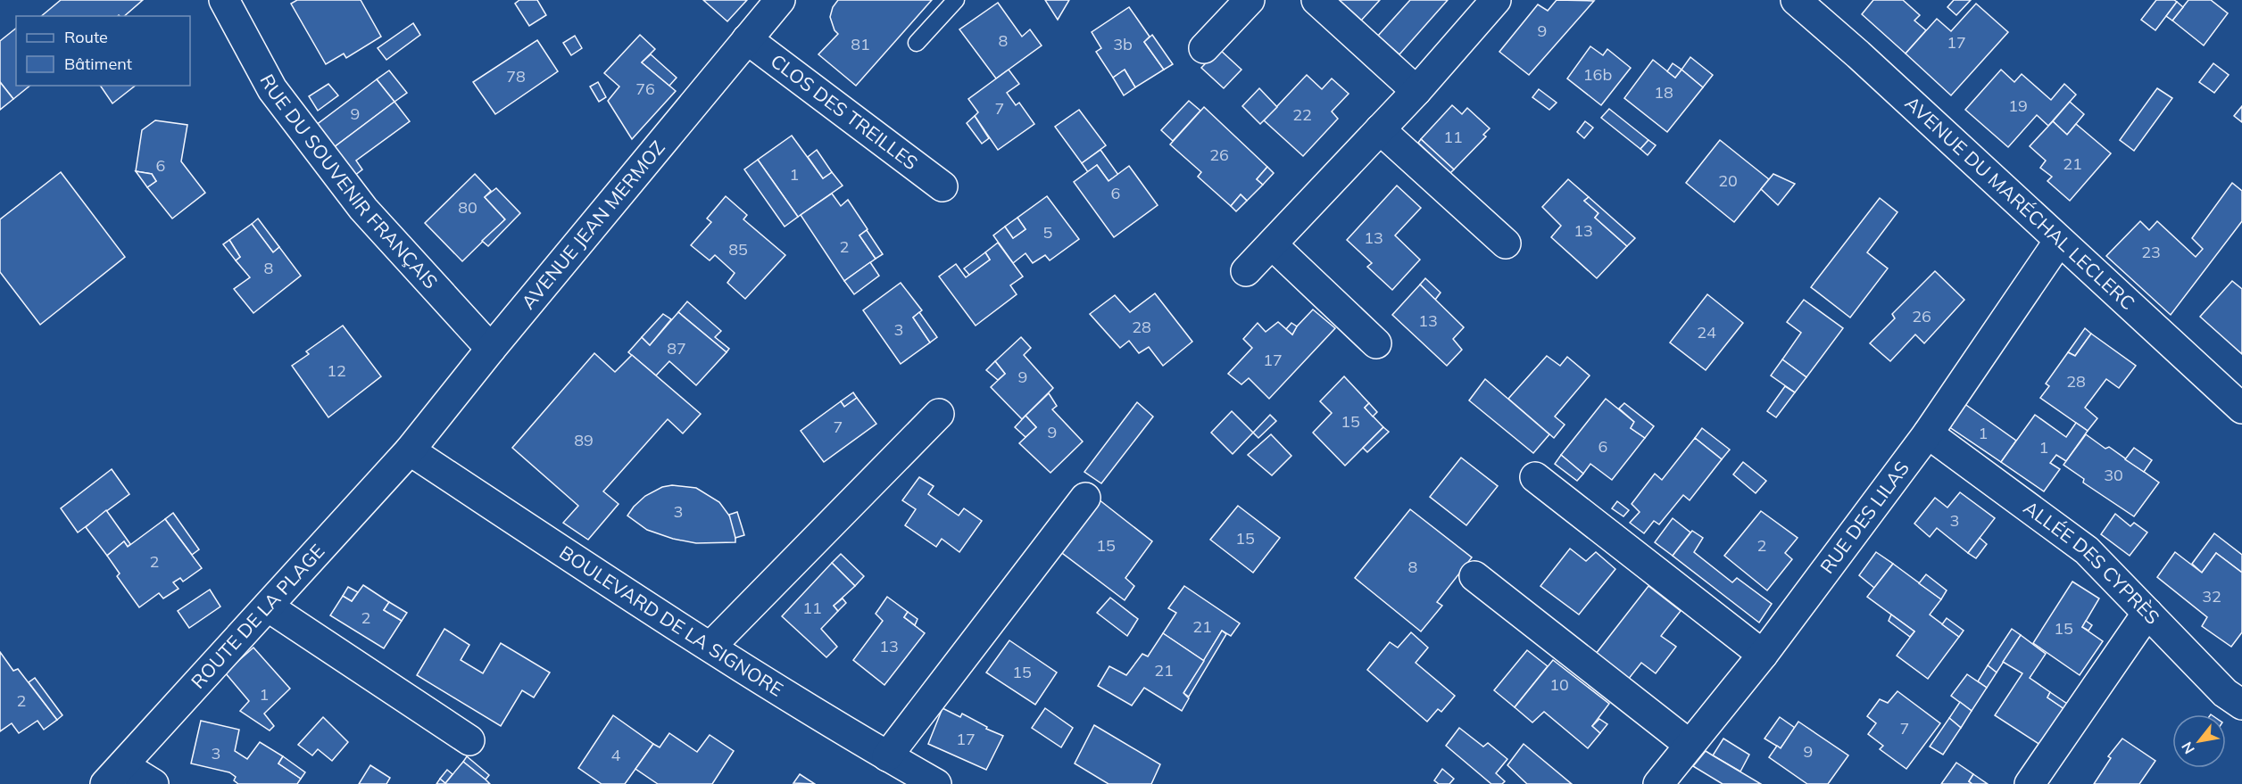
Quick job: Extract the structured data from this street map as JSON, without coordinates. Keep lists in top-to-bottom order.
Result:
{
  "streets": {
    "street": [
      "CLOS DES TREILLES",
      "RUE DU SOUVENIR FRANÇAIS",
      "AVENUE DU MARÉCHAL LECLERC",
      "AVENUE JEAN MERMOZ",
      "RUE DES LILAS",
      "ALLÉE DES CYPRÈS",
      "ROUTE DE LA PLAGE",
      "BOULEVARD DE LA SIGNORE"
    ]
  },
  "crossings": [
    ["CLOS DES TREILLES", "AVENUE JEAN MERMOZ"],
    ["RUE DU SOUVENIR FRANÇAIS", "AVENUE JEAN MERMOZ"],
    ["AVENUE DU MARÉCHAL LECLERC", "RUE DES LILAS"],
    ["AVENUE JEAN MERMOZ", "ROUTE DE LA PLAGE"],
    ["AVENUE JEAN MERMOZ", "BOULEVARD DE LA SIGNORE"],
    ["RUE DES LILAS", "ALLÉE DES CYPRÈS"],
    ["ROUTE DE LA PLAGE", "BOULEVARD DE LA SIGNORE"]
  ],
  "house_numbers": [
    "9",
    "8",
    "17",
    "81",
    "3b",
    "16b",
    "78",
    "76",
    "18",
    "19",
    "7",
    "9",
    "22",
    "11",
    "26",
    "21",
    "6",
    "1",
    "20",
    "6",
    "80",
    "13",
    "5",
    "13",
    "2",
    "85",
    "23",
    "8",
    "26",
    "13",
    "28",
    "3",
    "24",
    "87",
    "17",
    "12",
    "9",
    "28",
    "15",
    "7",
    "9",
    "1",
    "89",
    "6",
    "1",
    "30",
    "3",
    "3",
    "15",
    "15",
    "2",
    "2",
    "8",
    "32",
    "11",
    "2",
    "21",
    "15",
    "13",
    "21",
    "15",
    "10",
    "1",
    "2",
    "7",
    "17",
    "9",
    "3",
    "4"
  ],
  "legend": ["Route", "Bâtiment"],
  "north": "bottom left"
}
